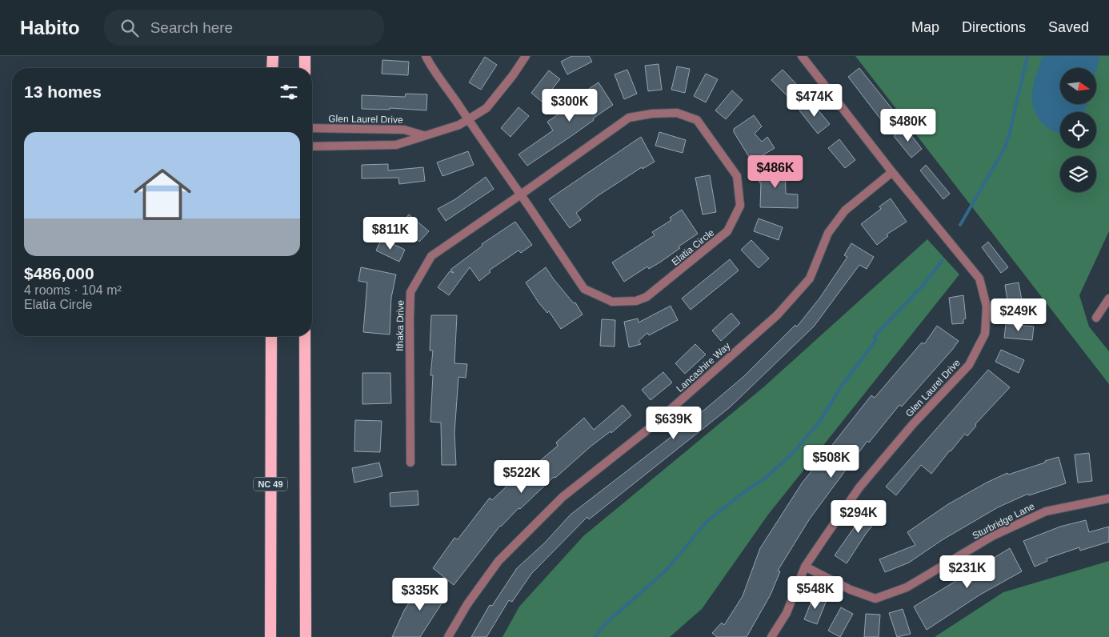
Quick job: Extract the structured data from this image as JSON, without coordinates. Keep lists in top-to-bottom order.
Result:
{
  "streets": {
    "highway": ["NC 49"],
    "street": [
      "Glen Laurel Drive",
      "Elatia Circle",
      "Ithaka Drive",
      "Lancashire Way",
      "Sturbridge Lane"
    ]
  },
  "crossings": [
    ["Glen Laurel Drive", "Lancashire Way"],
    ["Glen Laurel Drive", "Sturbridge Lane"],
    ["Elatia Circle", "Ithaka Drive"]
  ],
  "north": "right",
  "page": {
    "header": "Habito",
    "search": "Search here",
    "nav": ["Map", "Directions", "Saved"],
    "heading": "13 homes",
    "price": [
      "$474K",
      "$300K",
      "$480K",
      "$486K",
      "$811K",
      "$249K",
      "$639K",
      "$508K",
      "$522K",
      "$294K",
      "$231K",
      "$548K",
      "$335K"
    ],
    "list": [
      {
        "name": "$486,000",
        "note": "4 rooms · 104 m² · Elatia Circle"
      }
    ]
  }
}
